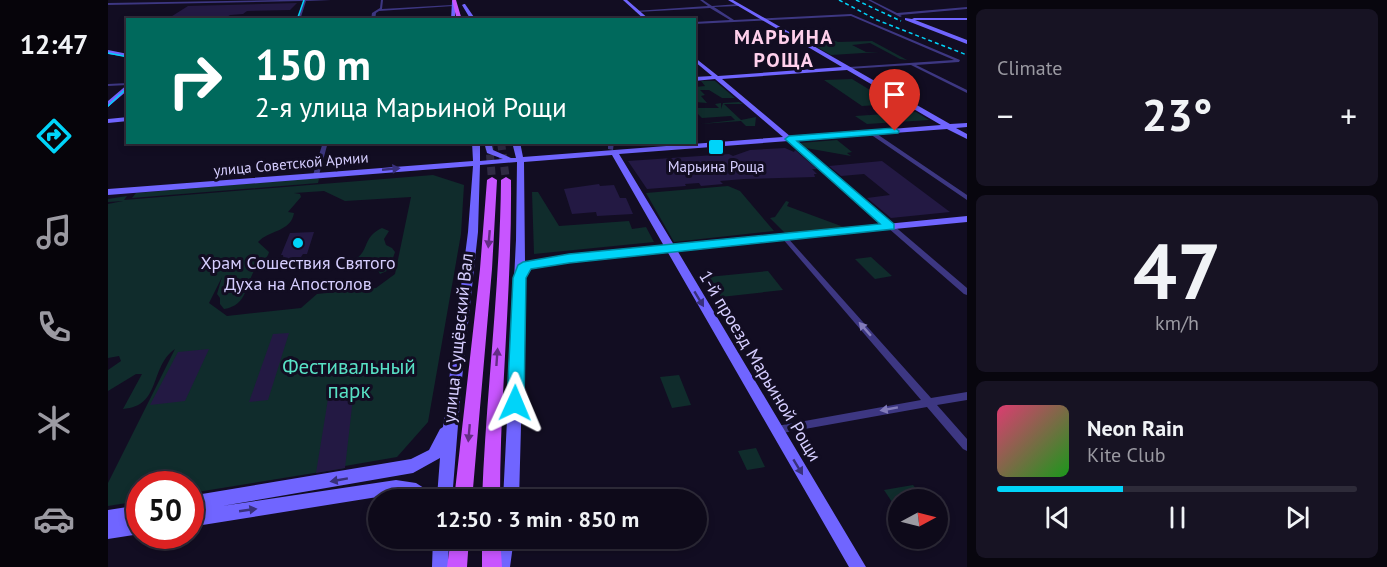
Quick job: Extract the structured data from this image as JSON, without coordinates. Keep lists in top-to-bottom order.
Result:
{
  "streets": {
    "main road": ["улица Советской Армии", "улица Сущёвский Вал", "1-й проезд Марьиной Рощи"]
  },
  "crossings": [
    ["улица Советской Армии", "1-й проезд Марьиной Рощи"]
  ],
  "one_way": ["1-й проезд Марьиной Рощи"],
  "districts": ["МАРЬИНА РОЩА"],
  "parks": ["Фестивальный парк"],
  "places": {
    "transit": ["Марьина Роща"],
    "other": ["Храм Сошествия Святого Духа на Апостолов"]
  },
  "north": "right",
  "page": {
    "tabs": "12:47",
    "tile": [
      "Climate",
      ["47", "km/h"]
    ],
    "turn": ["150 m", "2-я улица Марьиной Рощи"],
    "heat": ["−", "23°", "+"],
    "song": ["Neon Rain", "Kite Club"],
    "limit": "50",
    "trip": "12:50 · 3 min · 850 m"
  }
}
